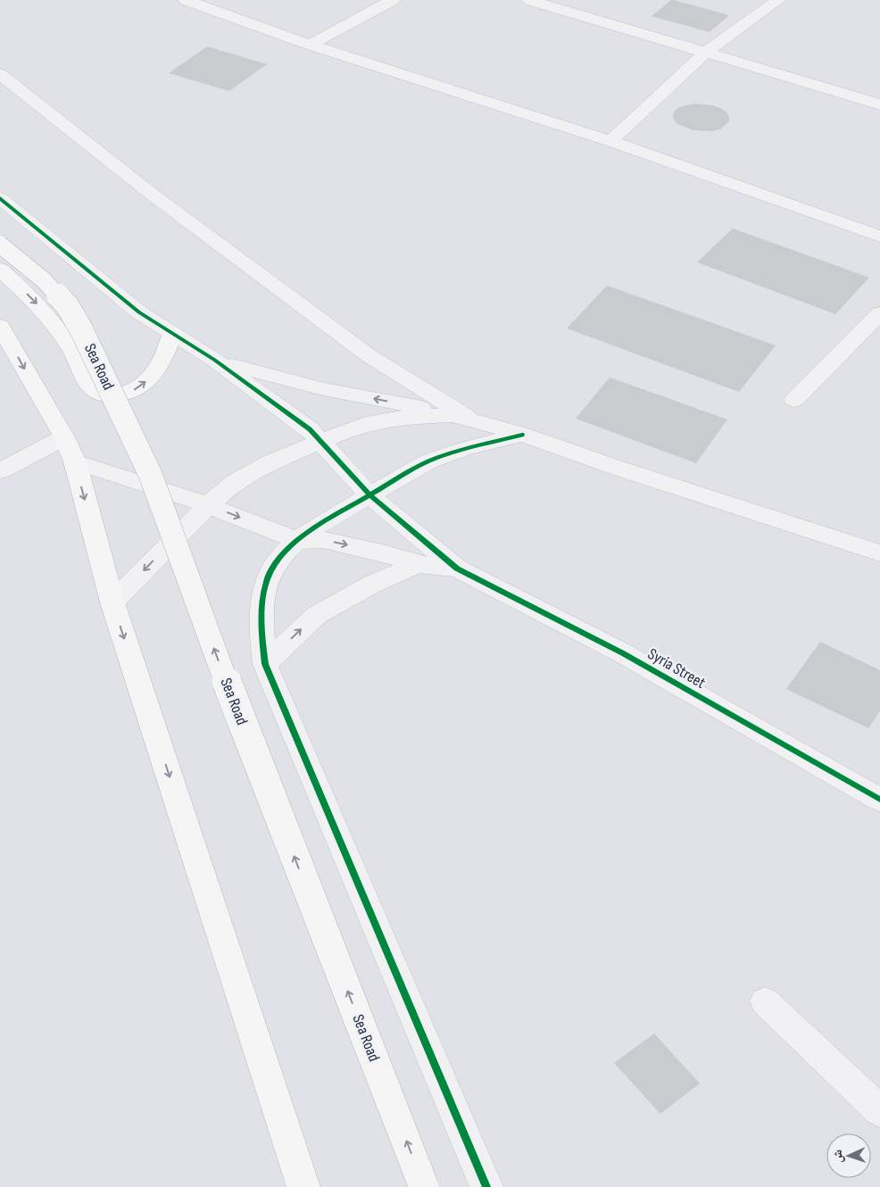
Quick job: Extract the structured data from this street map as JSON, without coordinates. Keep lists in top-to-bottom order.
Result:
{
  "streets": {
    "highway": ["Sea Road"],
    "street": ["Syria Street"]
  },
  "north": "left"
}
